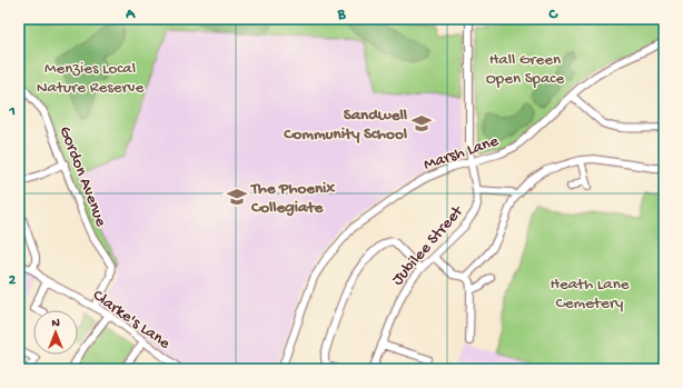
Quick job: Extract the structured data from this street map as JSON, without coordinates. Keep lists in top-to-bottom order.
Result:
{
  "streets": {
    "street": [
      "Marsh Lane",
      "Gordon Avenue",
      "Jubilee Street",
      "Clarke's Lane"
    ]
  },
  "crossings": [
    ["Marsh Lane", "Jubilee Street"],
    ["Gordon Avenue", "Clarke's Lane"]
  ],
  "parks": ["Hall Green Open Space", "Menzies Local Nature Reserve", "Heath Lane Cemetery"],
  "places": {
    "school or university": ["Sandwell Community School", "The Phoenix Collegiate"]
  },
  "north": "top",
  "grid": {
    "columns": ["A", "B", "C"],
    "rows": ["1", "2"]
  }
}
